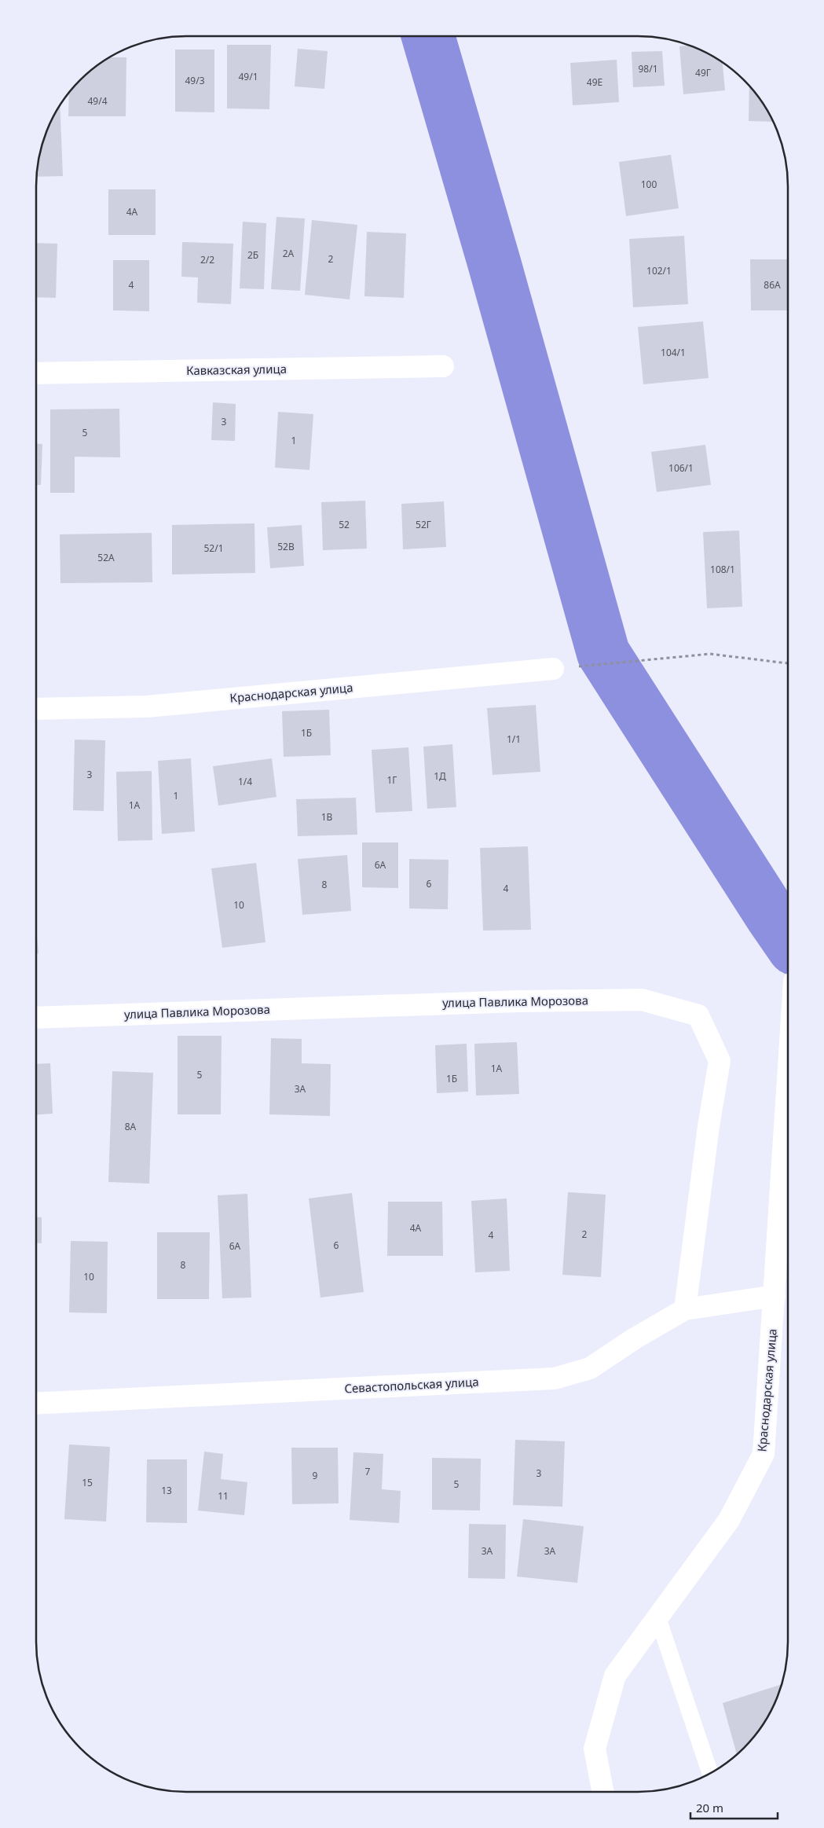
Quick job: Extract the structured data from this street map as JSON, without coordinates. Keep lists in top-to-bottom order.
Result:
{
  "streets": {
    "street": [
      "Кавказская улица",
      "Краснодарская улица",
      "улица Павлика Морозова",
      "Севастопольская улица"
    ]
  },
  "crossings": [
    ["Краснодарская улица", "Севастопольская улица"],
    ["улица Павлика Морозова", "Севастопольская улица"]
  ],
  "house_numbers": [
    "98/1",
    "49Г",
    "49/1",
    "49/3",
    "49Е",
    "49/4",
    "100",
    "4А",
    "2А",
    "2Б",
    "2",
    "2/2",
    "102/1",
    "4",
    "86А",
    "104/1",
    "3",
    "5",
    "1",
    "106/1",
    "52",
    "52Г",
    "52В",
    "52/1",
    "52А",
    "108/1",
    "1Б",
    "1/1",
    "3",
    "1Д",
    "1Г",
    "1/4",
    "1",
    "1А",
    "1В",
    "6А",
    "6",
    "8",
    "4",
    "10",
    "1А",
    "5",
    "1Б",
    "3А",
    "8А",
    "4А",
    "2",
    "4",
    "6",
    "6А",
    "8",
    "10",
    "7",
    "3",
    "9",
    "15",
    "5",
    "13",
    "11",
    "3А",
    "3А"
  ],
  "scale_bar": "20 m"
}
